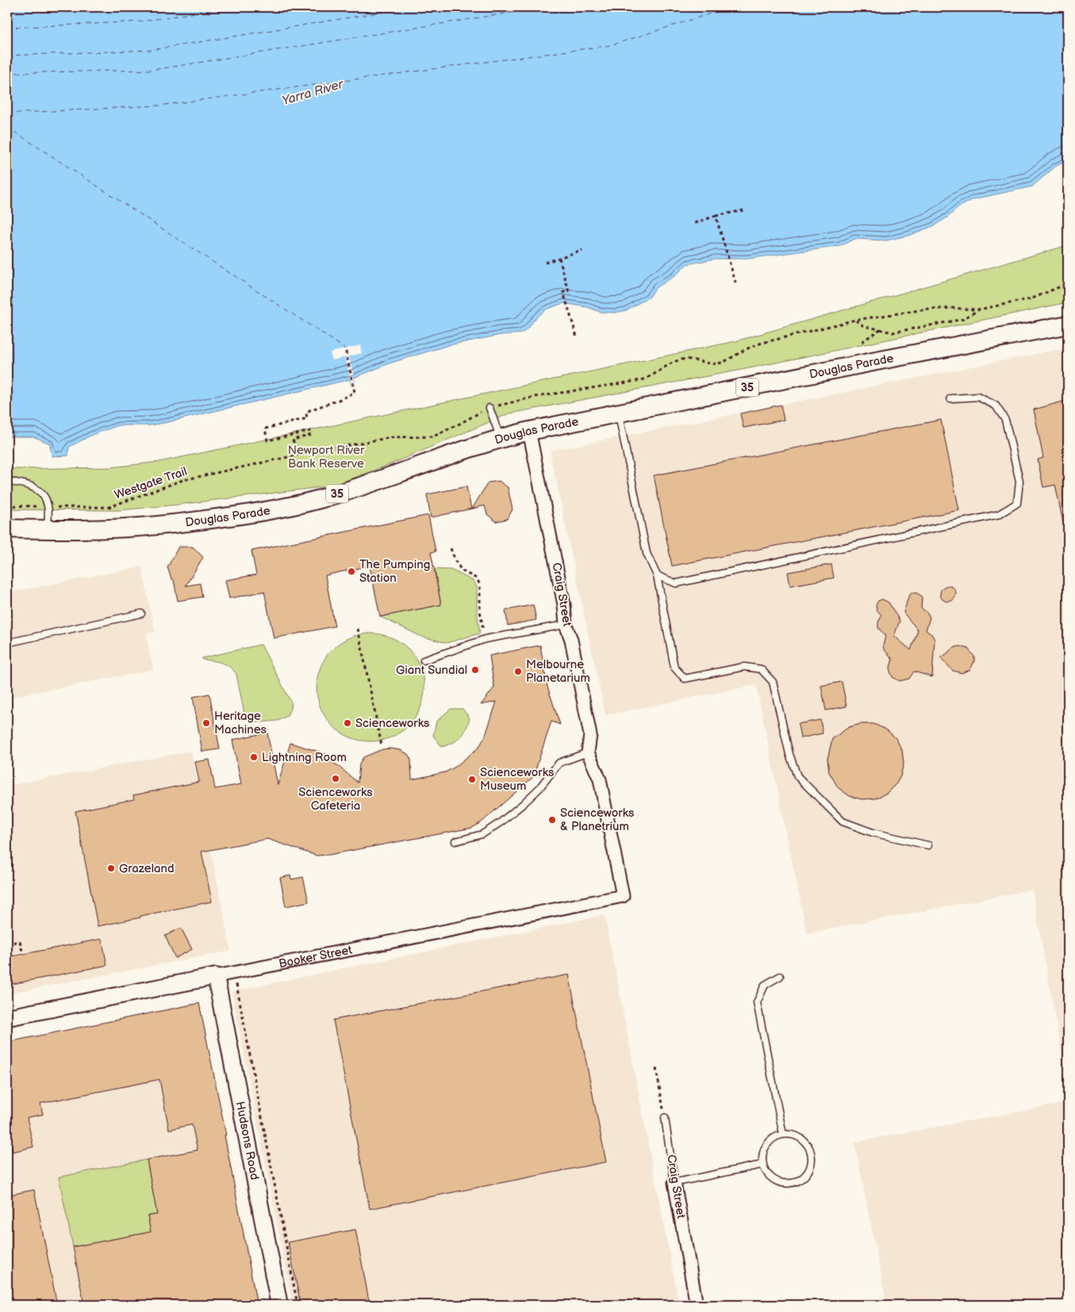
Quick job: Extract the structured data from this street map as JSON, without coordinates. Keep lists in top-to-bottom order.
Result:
{
  "streets": {
    "main road": ["Douglas Parade", "35"],
    "street": ["Craig Street", "Booker Street", "Hudsons Road"],
    "path": ["Westgate Trail"]
  },
  "crossings": [
    ["Douglas Parade", "Craig Street"],
    ["Craig Street", "Booker Street"],
    ["Booker Street", "Hudsons Road"]
  ],
  "water": ["Yarra River"],
  "parks": ["Newport River Bank Reserve"],
  "places": [
    "The Pumping Station",
    "Giant Sundial",
    "Melbourne Planetarium",
    "Heritage Machines",
    "Scienceworks",
    "Lightning Room",
    "Scienceworks Cafeteria",
    "Scienceworks Museum",
    "Scienceworks & Planetrium",
    "Grazeland"
  ]
}
